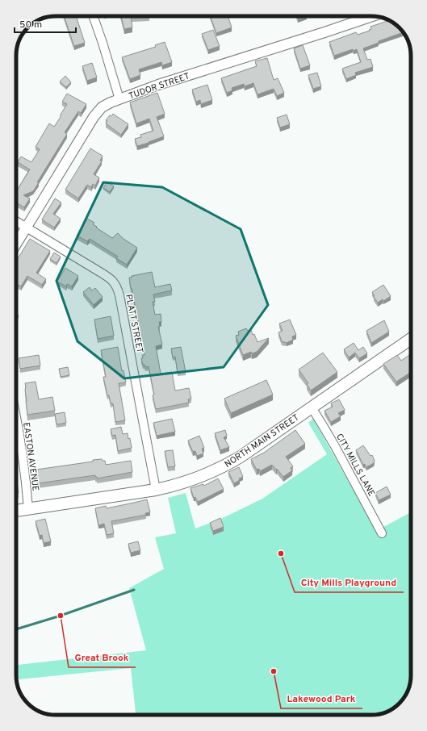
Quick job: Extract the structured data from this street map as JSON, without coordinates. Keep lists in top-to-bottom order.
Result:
{
  "streets": {
    "main road": ["NORTH MAIN STREET"],
    "street": [
      "TUDOR STREET",
      "PLATT STREET",
      "EASTON AVENUE",
      "CITY MILLS LANE"
    ]
  },
  "crossings": [
    ["TUDOR STREET", "PLATT STREET"],
    ["PLATT STREET", "NORTH MAIN STREET"],
    ["NORTH MAIN STREET", "EASTON AVENUE"],
    ["NORTH MAIN STREET", "CITY MILLS LANE"]
  ],
  "places": ["City Mills Playground", "Great Brook", "Lakewood Park"],
  "scale_bar": "50 m"
}
